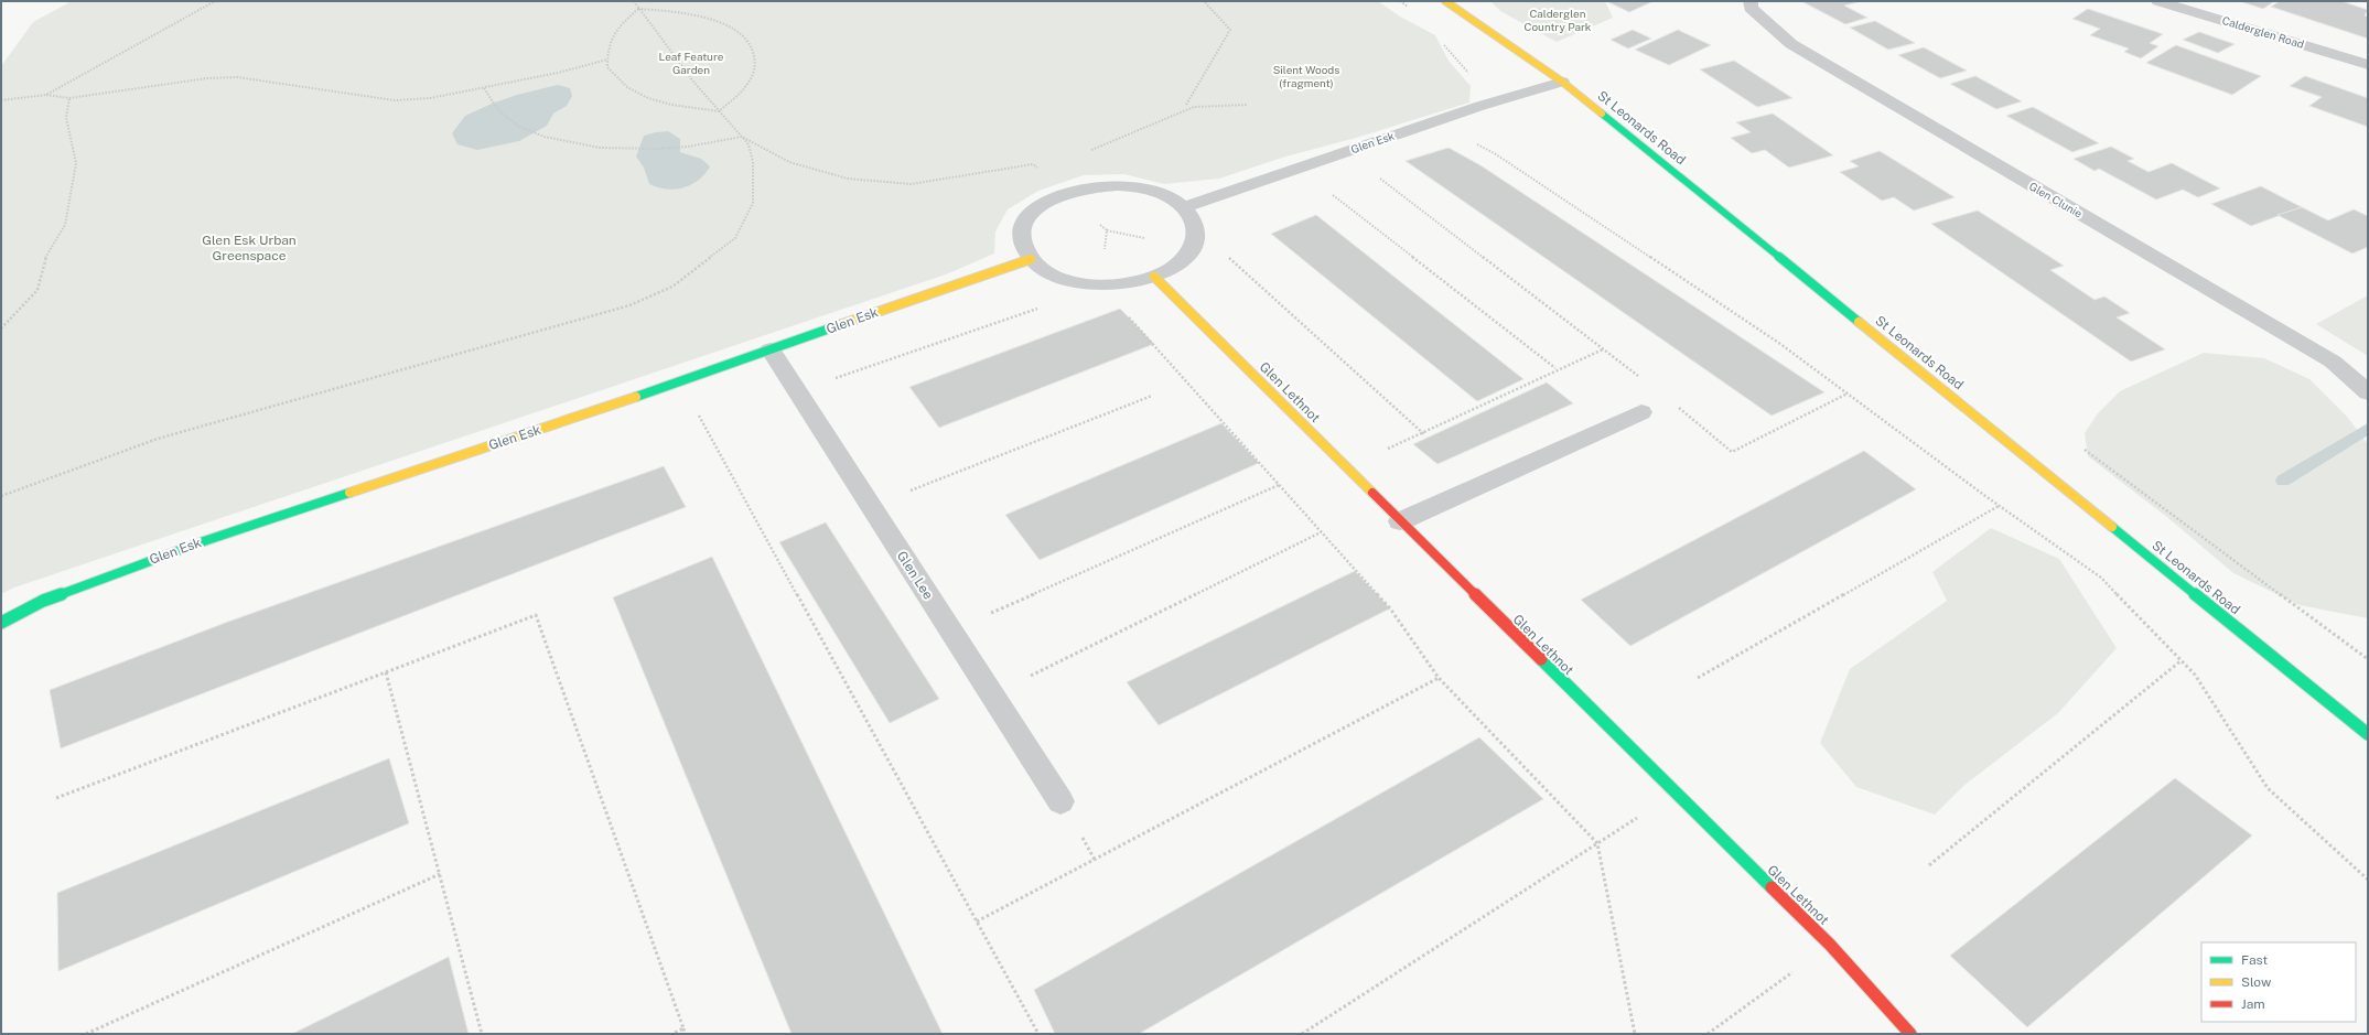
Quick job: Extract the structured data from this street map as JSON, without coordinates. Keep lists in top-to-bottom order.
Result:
{
  "streets": {
    "street": [
      "Calderglen Road",
      "St Leonards Road",
      "Glen Esk",
      "Glen Clunie",
      "Glen Lethnot",
      "Glen Lee"
    ]
  },
  "crossings": [
    ["St Leonards Road", "Glen Esk"],
    ["Glen Esk", "Glen Lee"]
  ],
  "parks": [
    "Calderglen Country Park",
    "Leaf Feature Garden",
    "Silent Woods (fragment)",
    "Glen Esk Urban Greenspace"
  ],
  "legend": ["Fast", "Slow", "Jam"]
}
